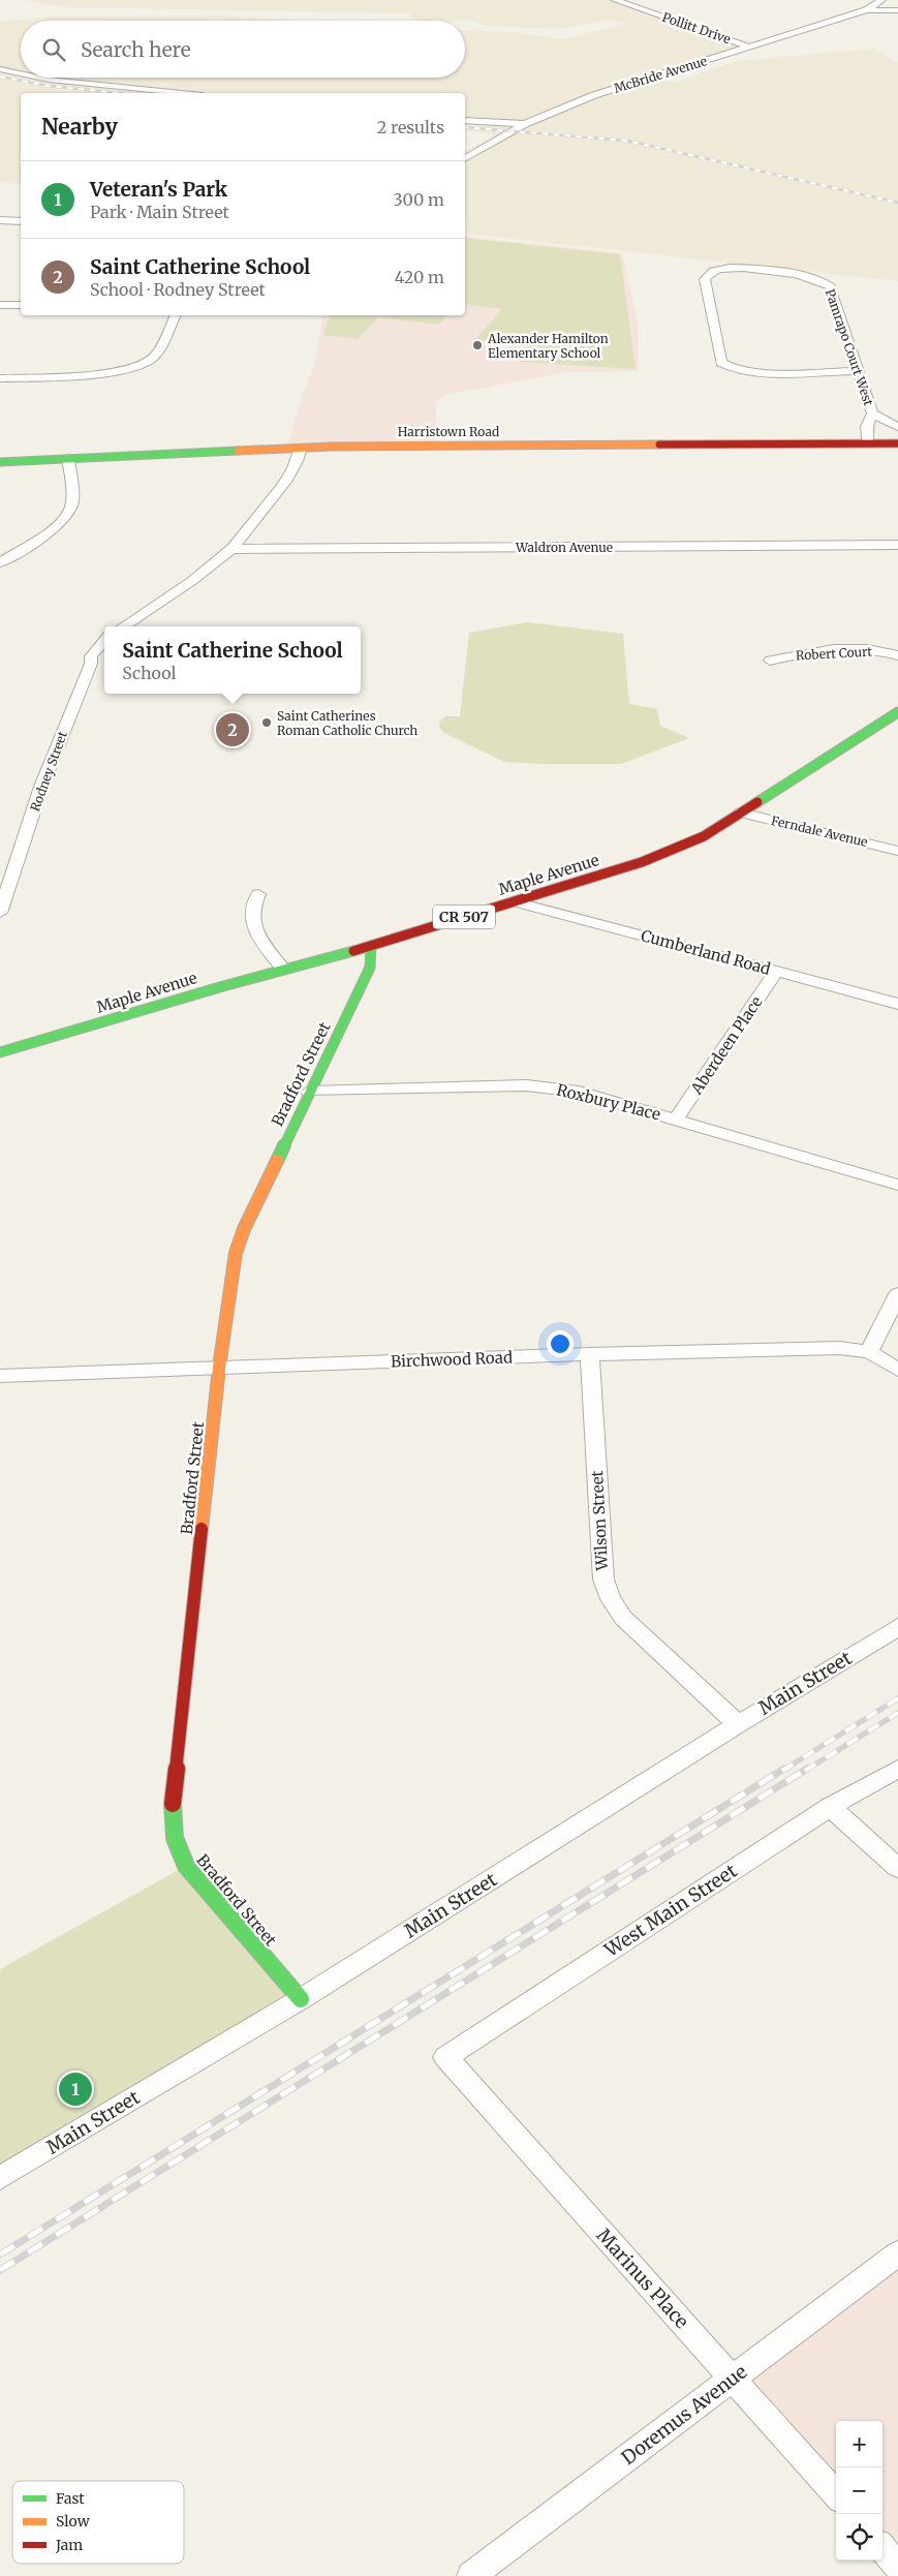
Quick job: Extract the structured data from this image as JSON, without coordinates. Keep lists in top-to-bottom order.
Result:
{
  "streets": {
    "street": [
      "Pollitt Drive",
      "McBride Avenue",
      "Pamrapo Court West",
      "Harristown Road",
      "Waldron Avenue",
      "Robert Court",
      "Rodney Street",
      "Ferndale Avenue",
      "Maple Avenue",
      "CR 507",
      "Cumberland Road",
      "Aberdeen Place",
      "Bradford Street",
      "Roxbury Place",
      "Birchwood Road",
      "Wilson Street",
      "Main Street",
      "West Main Street",
      "Marinus Place",
      "Doremus Avenue"
    ]
  },
  "crossings": [
    ["Pollitt Drive", "McBride Avenue"],
    ["Ferndale Avenue", "Maple Avenue"],
    ["Maple Avenue", "Cumberland Road"],
    ["Maple Avenue", "Bradford Street"],
    ["Cumberland Road", "Aberdeen Place"],
    ["Aberdeen Place", "Roxbury Place"],
    ["Bradford Street", "Roxbury Place"],
    ["Bradford Street", "Birchwood Road"],
    ["Bradford Street", "Main Street"],
    ["Birchwood Road", "Wilson Street"],
    ["Wilson Street", "Main Street"],
    ["West Main Street", "Marinus Place"],
    ["Marinus Place", "Doremus Avenue"]
  ],
  "places": ["Alexander Hamilton Elementary School", "Saint Catherines Roman Catholic Church"],
  "legend": ["Fast", "Slow", "Jam"],
  "page": {
    "search": "Search here",
    "heading": ["Nearby", "2 results"],
    "list": [
      {
        "mark": "1",
        "name": "Veteran's Park",
        "note": "Park · Main Street",
        "value": "300 m"
      },
      {
        "mark": "2",
        "name": "Saint Catherine School",
        "note": "School · Rodney Street",
        "value": "420 m"
      }
    ],
    "popup": ["Saint Catherine School", "School"],
    "pins": ["2", "1"],
    "map_buttons": ["+", "−"]
  }
}
